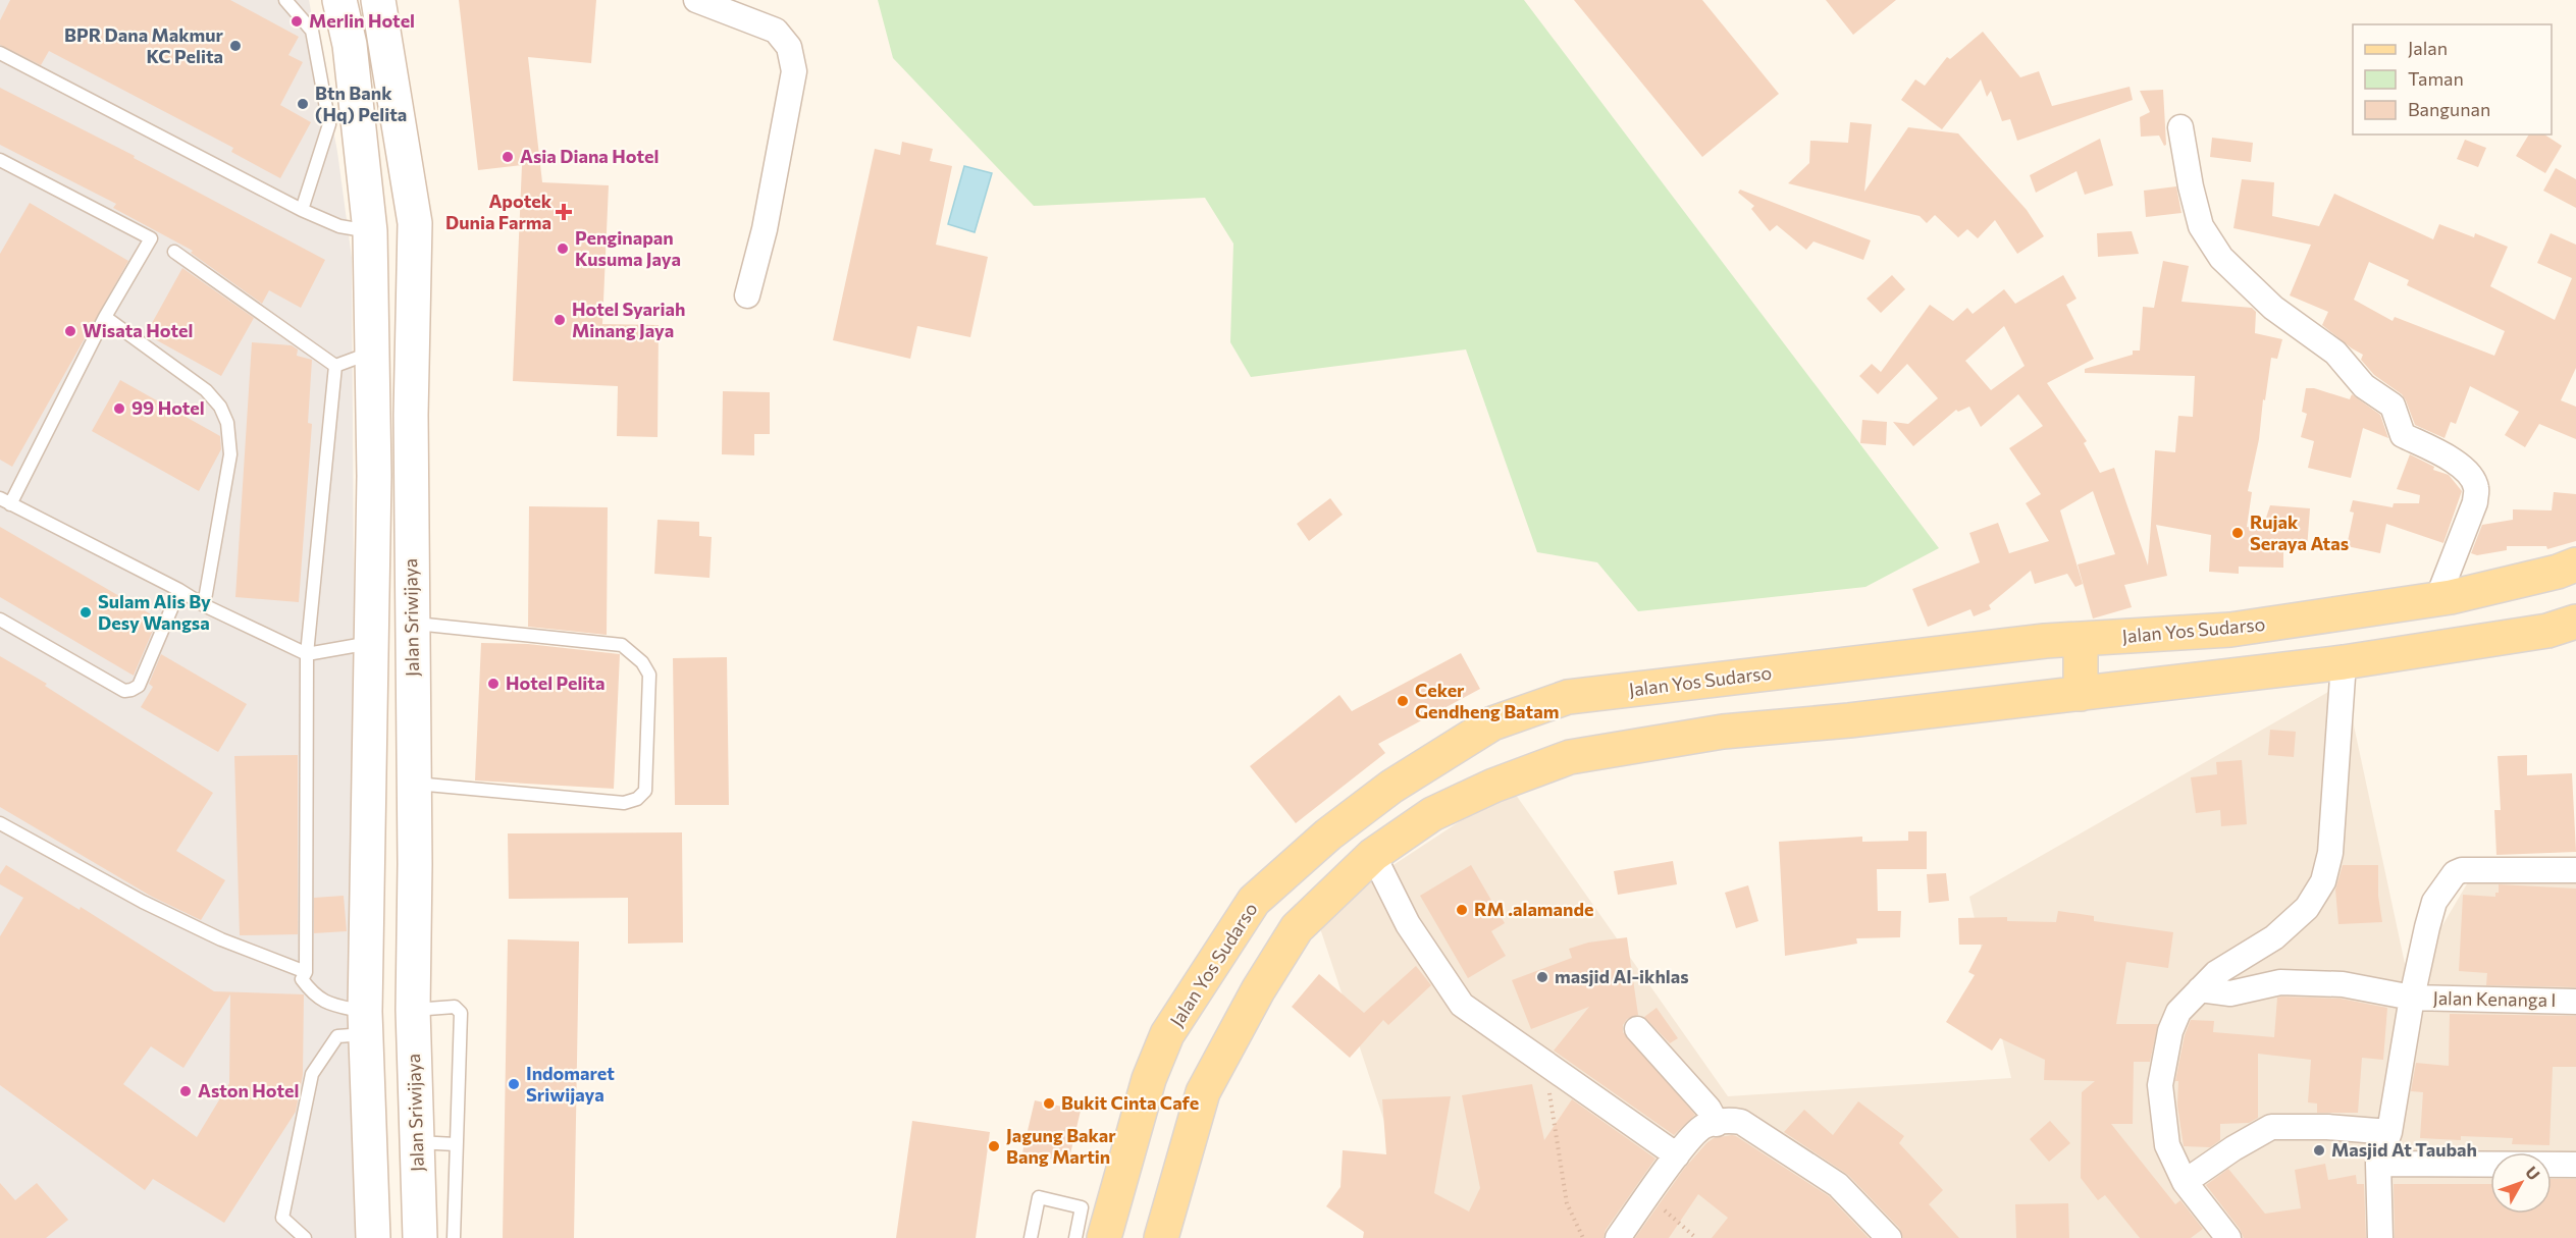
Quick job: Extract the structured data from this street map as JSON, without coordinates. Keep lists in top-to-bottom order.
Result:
{
  "streets": {
    "main road": ["Jalan Sriwijaya", "Jalan Yos Sudarso"],
    "street": ["Jalan Kenanga I"]
  },
  "places": {
    "other": [
      "Merlin Hotel",
      "BPR Dana Makmur KC Pelita",
      "Btn Bank (Hq) Pelita",
      "Asia Diana Hotel",
      "Penginapan Kusuma Jaya",
      "Hotel Syariah Minang Jaya",
      "Wisata Hotel",
      "99 Hotel",
      "Rujak Seraya Atas",
      "Sulam Alis By Desy Wangsa",
      "Hotel Pelita",
      "Ceker Gendheng Batam",
      "RM .alamande",
      "masjid Al-ikhlas",
      "Indomaret Sriwijaya",
      "Aston Hotel",
      "Bukit Cinta Cafe",
      "Jagung Bakar Bang Martin",
      "Masjid At Taubah"
    ],
    "health": ["Apotek Dunia Farma"]
  },
  "legend": ["Jalan", "Taman", "Bangunan"],
  "north": "top right"
}
